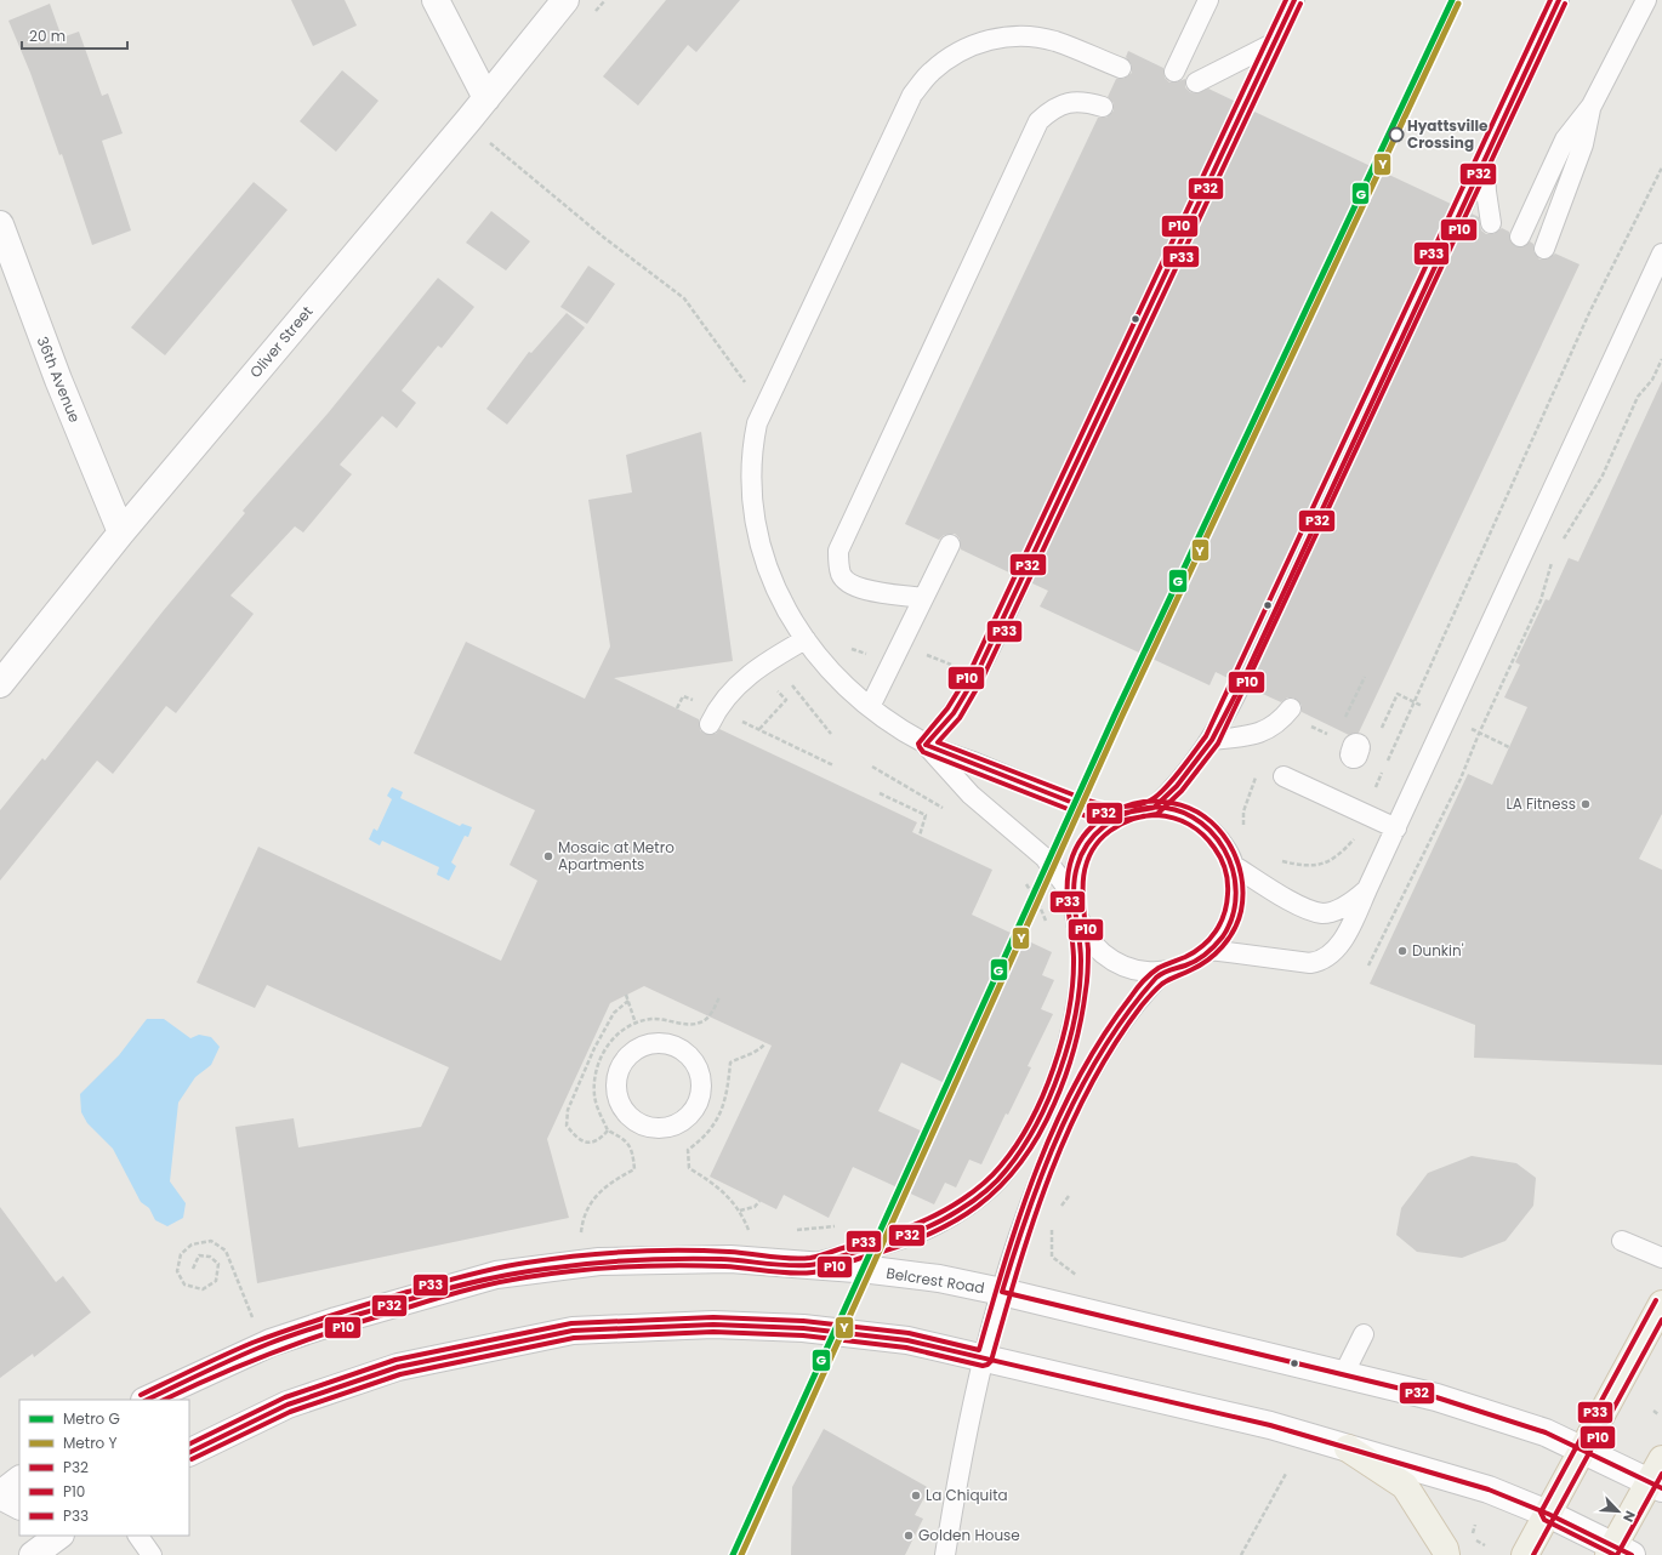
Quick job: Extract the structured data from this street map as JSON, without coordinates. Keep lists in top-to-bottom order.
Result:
{
  "streets": {
    "main road": ["Oliver Street", "36th Avenue", "Belcrest Road"]
  },
  "crossings": [
    ["Oliver Street", "36th Avenue"]
  ],
  "places": [
    "Hyattsville Crossing",
    "LA Fitness",
    "Mosaic at Metro Apartments",
    "Dunkin'",
    "La Chiquita",
    "Golden House"
  ],
  "lines": [
    "metro line G",
    "transit line P32",
    "transit line P10",
    "transit line P33",
    "metro line Y"
  ],
  "legend": [
    "Metro G",
    "Metro Y",
    "P32",
    "P10",
    "P33"
  ],
  "scale_bar": "20 m",
  "north": "bottom right"
}
